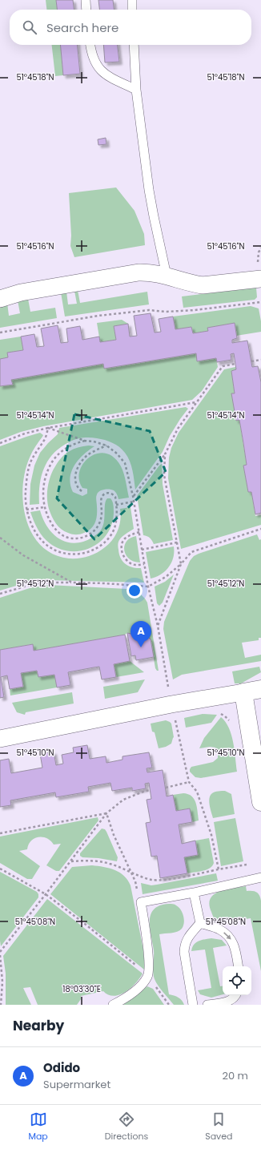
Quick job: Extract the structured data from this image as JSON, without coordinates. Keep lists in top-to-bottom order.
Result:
{
  "page": {
    "search": "Search here",
    "pins": "A",
    "heading": "Nearby",
    "list": [
      {
        "mark": "A",
        "name": "Odido",
        "note": "Supermarket",
        "value": "20 m"
      }
    ],
    "nav": ["Map", "Directions", "Saved"]
  },
  "coordinates": [
    "51°45'18\"N",
    "51°45'16\"N",
    "51°45'14\"N",
    "51°45'12\"N",
    "51°45'10\"N",
    "51°45'08\"N",
    "18°03'30\"E"
  ]
}
